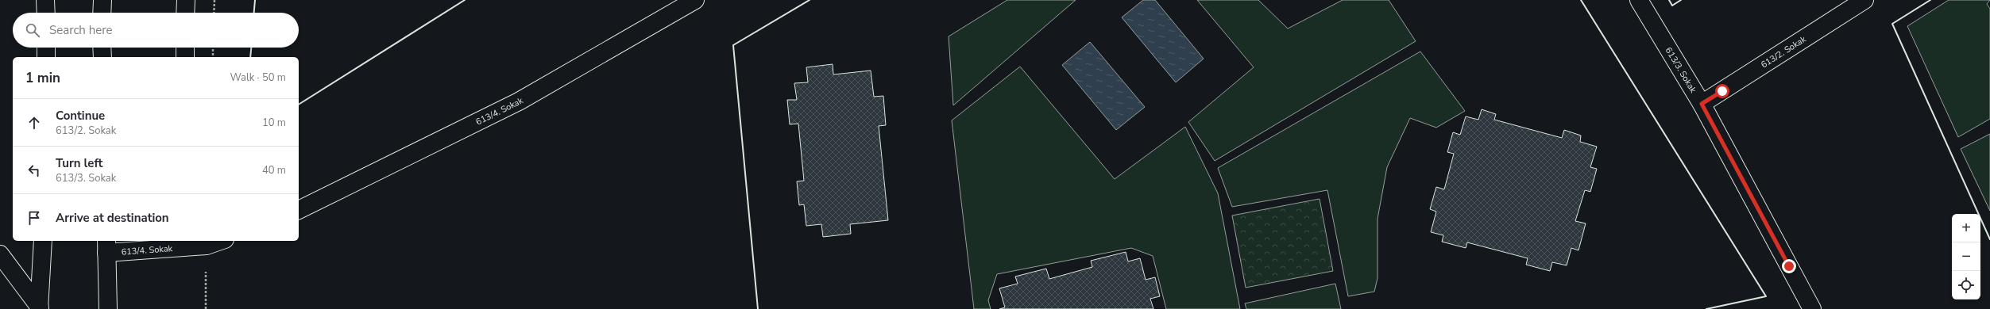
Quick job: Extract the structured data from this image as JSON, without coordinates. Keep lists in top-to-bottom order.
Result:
{
  "streets": {
    "street": ["613/2. Sokak", "613/3. Sokak", "613/4. Sokak"]
  },
  "crossings": [
    ["613/2. Sokak", "613/3. Sokak"]
  ],
  "page": {
    "search": "Search here",
    "heading": ["1 min", "Walk · 50 m"],
    "list": [
      ["Continue", "613/2. Sokak", "10 m"],
      ["Turn left", "613/3. Sokak", "40 m"],
      "Arrive at destination"
    ],
    "map_buttons": ["+", "−"]
  }
}
